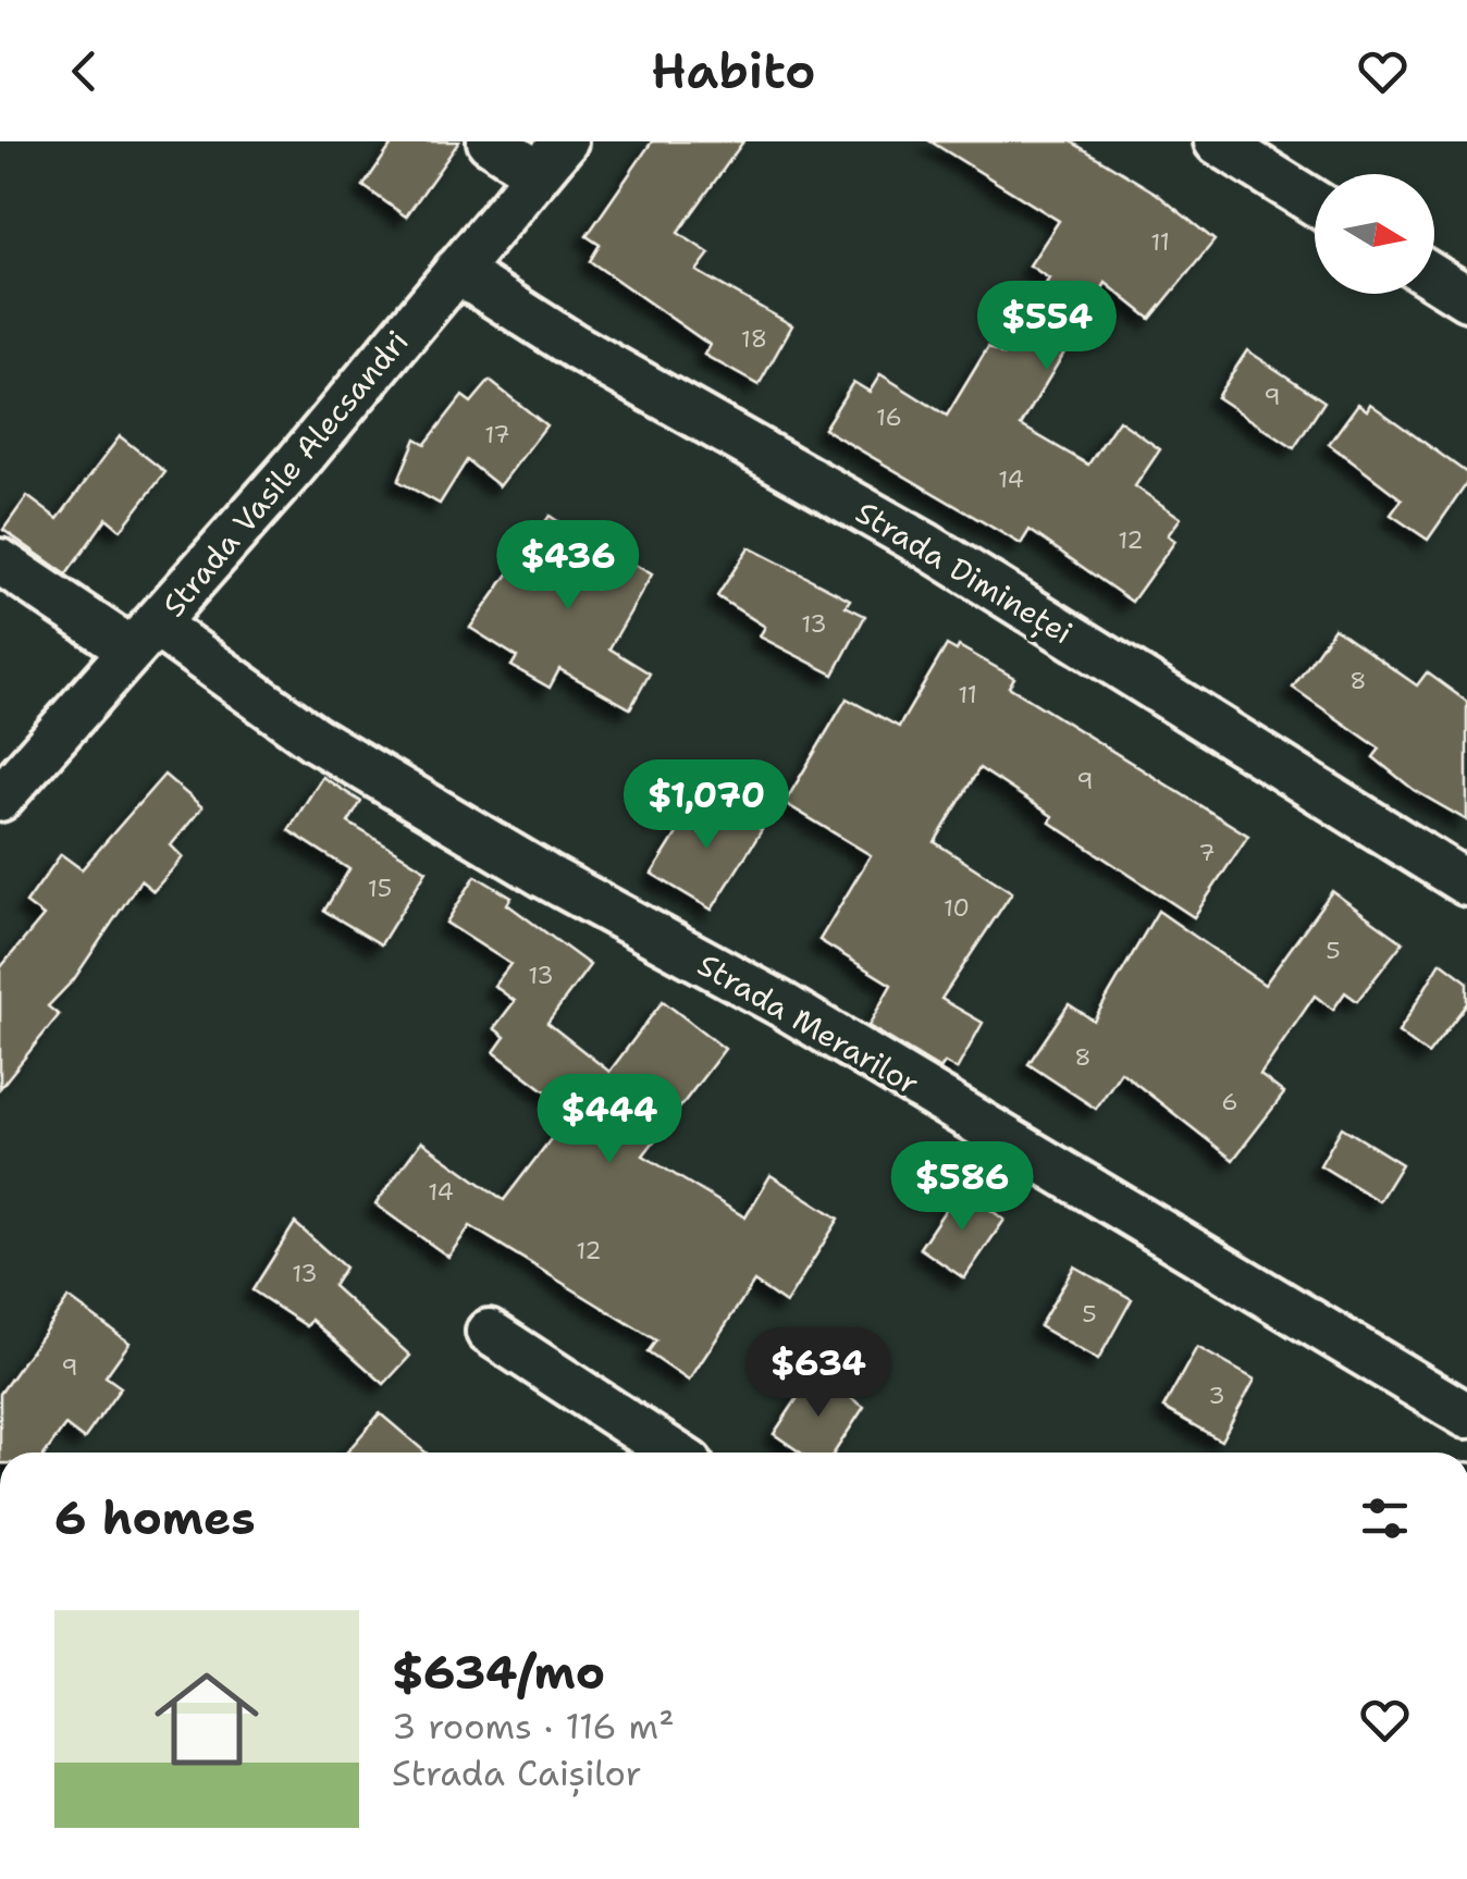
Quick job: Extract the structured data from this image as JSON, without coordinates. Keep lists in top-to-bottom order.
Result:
{
  "streets": {
    "street": ["Strada Vasile Alecsandri", "Strada Dimineței", "Strada Merarilor"]
  },
  "crossings": [
    ["Strada Vasile Alecsandri", "Strada Dimineței"],
    ["Strada Vasile Alecsandri", "Strada Merarilor"]
  ],
  "house_numbers": [
    "11",
    "18",
    "9",
    "16",
    "17",
    "14",
    "12",
    "13",
    "8",
    "11",
    "9",
    "7",
    "15",
    "10",
    "5",
    "13",
    "8",
    "6",
    "14",
    "12",
    "13",
    "5",
    "9",
    "3"
  ],
  "north": "right",
  "page": {
    "header": "Habito",
    "price": [
      "$554",
      "$436",
      "$1,070",
      "$444",
      "$586",
      "$634"
    ],
    "heading": "6 homes",
    "list": [
      {
        "name": "$634/mo",
        "note": "3 rooms · 116 m² · Strada Caișilor"
      }
    ]
  }
}
